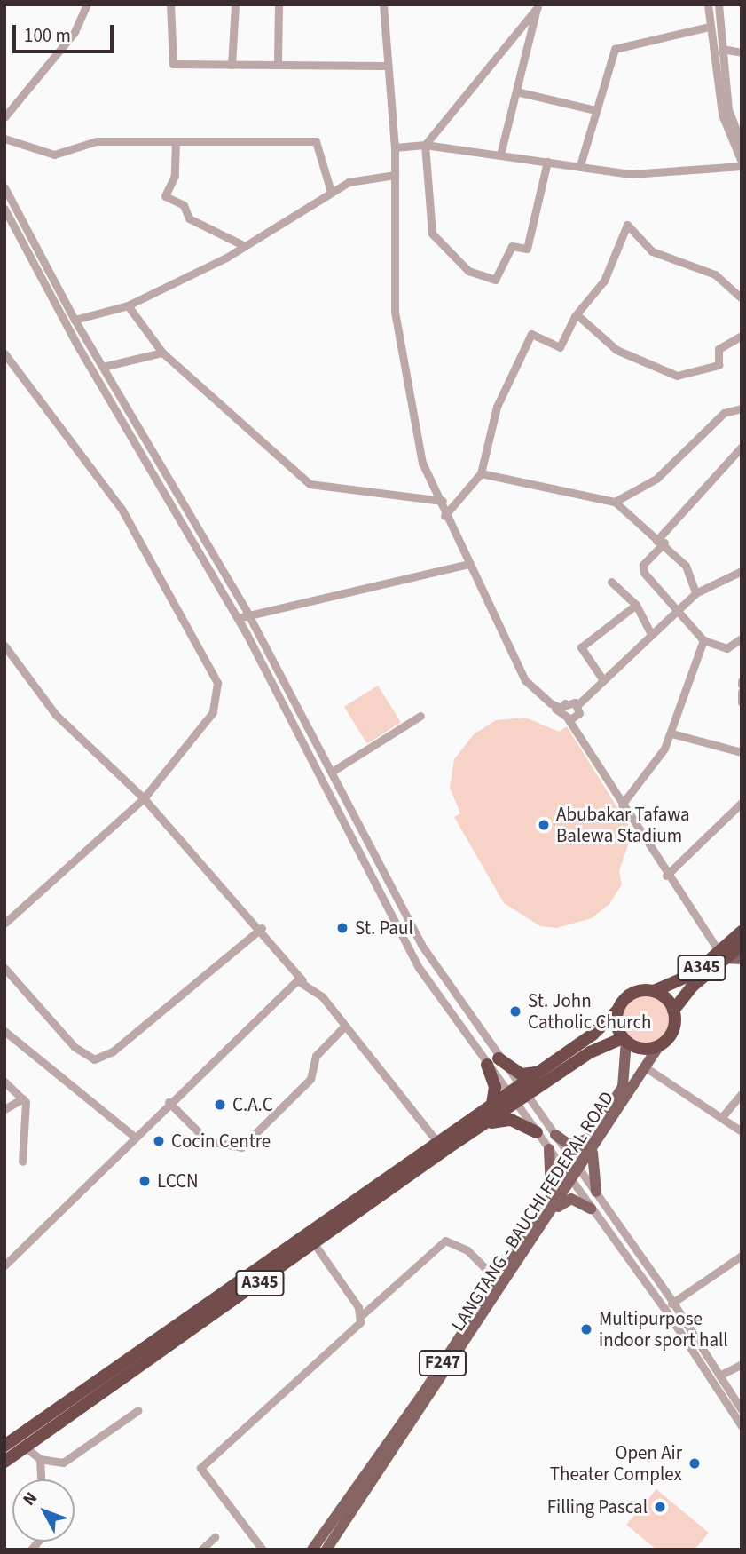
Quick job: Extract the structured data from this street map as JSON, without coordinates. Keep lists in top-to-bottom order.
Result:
{
  "streets": {
    "highway": ["A345"],
    "main road": ["LANGTANG - BAUCHI FEDERAL ROAD", "F247"]
  },
  "crossings": [
    ["A345", "LANGTANG - BAUCHI FEDERAL ROAD"]
  ],
  "places": [
    "Abubakar Tafawa Balewa Stadium",
    "St. Paul",
    "St. John Catholic Church",
    "C.A.C",
    "Cocin Centre",
    "LCCN",
    "Multipurpose indoor sport hall",
    "Open Air Theater Complex",
    "Filling Pascal"
  ],
  "scale_bar": "100 m",
  "north": "top left"
}
